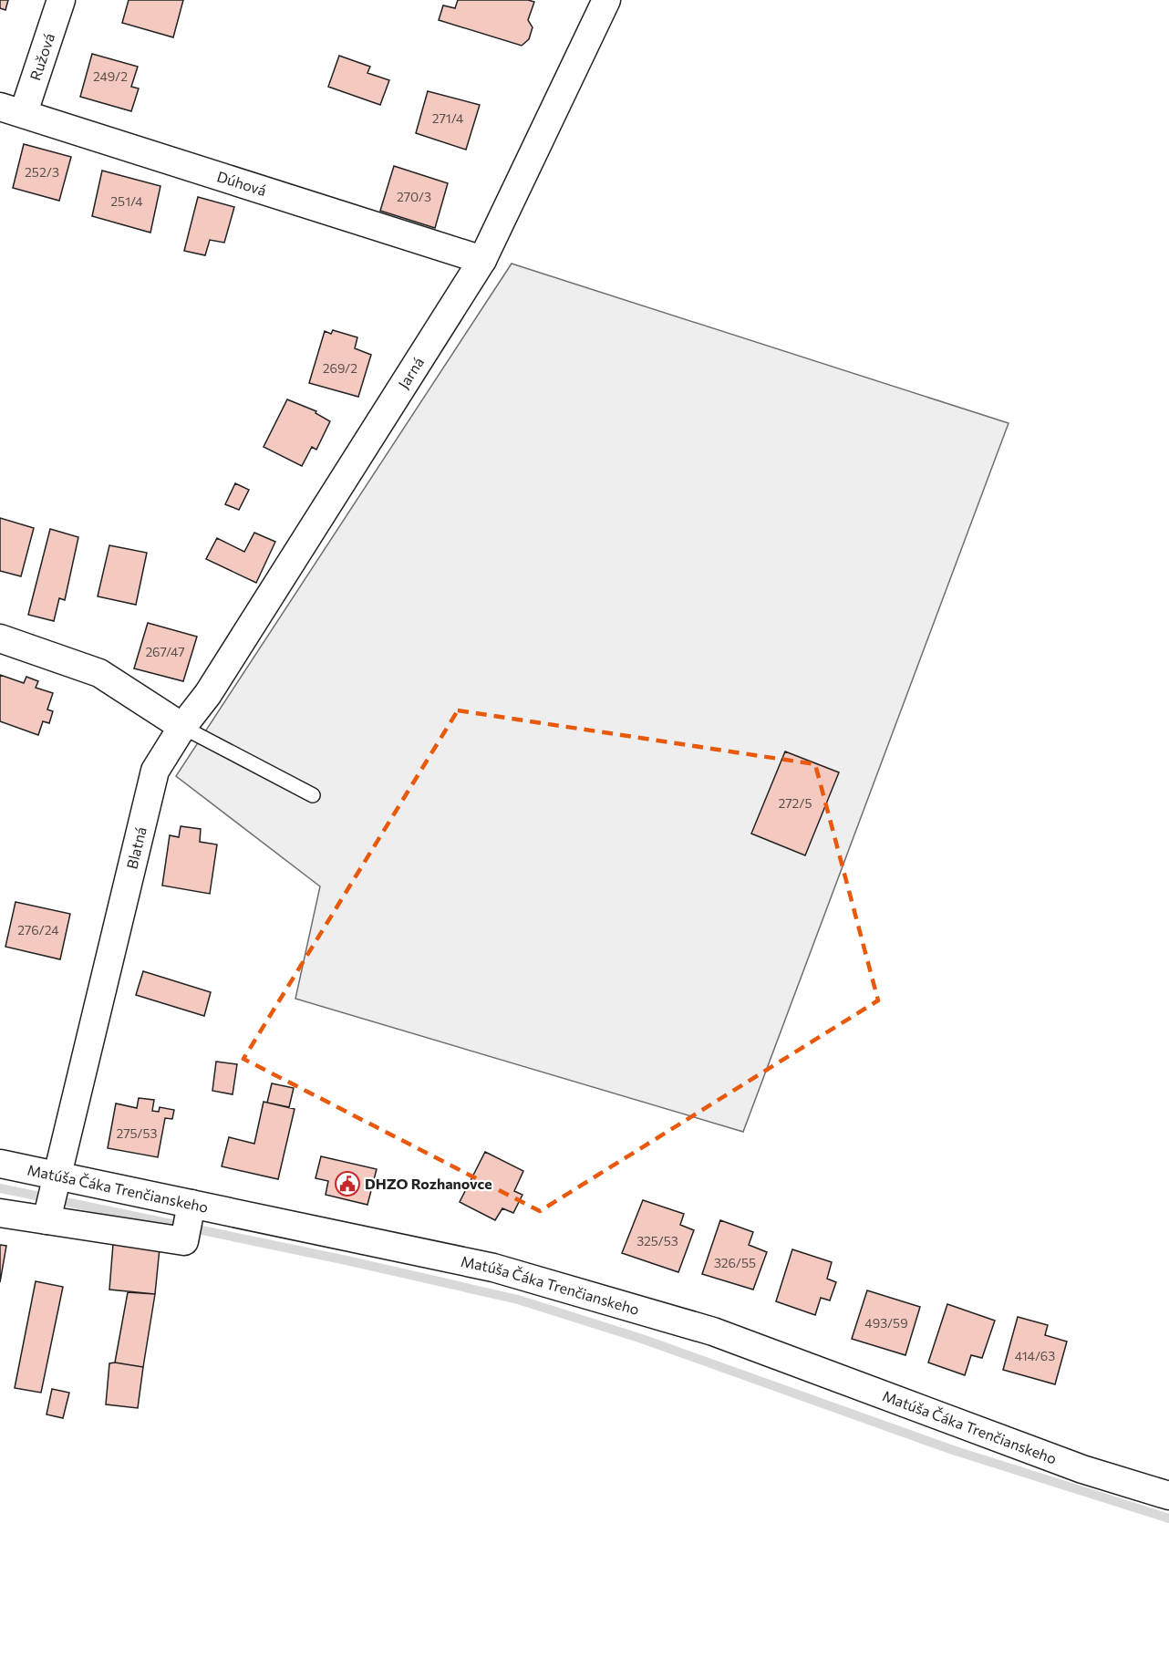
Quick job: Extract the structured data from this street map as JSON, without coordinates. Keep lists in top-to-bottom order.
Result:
{
  "streets": {
    "street": [
      "Ružová",
      "Dúhová",
      "Jarná",
      "Blatná",
      "Matúša Čáka Trenčianskeho"
    ]
  },
  "crossings": [
    ["Ružová", "Dúhová"],
    ["Dúhová", "Jarná"],
    ["Jarná", "Blatná"],
    ["Blatná", "Matúša Čáka Trenčianskeho"]
  ],
  "places": {
    "public building": ["DHZO Rozhanovce"]
  },
  "house_numbers": [
    "249/2",
    "271/4",
    "252/3",
    "270/3",
    "251/4",
    "269/2",
    "267/47",
    "272/5",
    "276/24",
    "275/53",
    "325/53",
    "326/55",
    "493/59",
    "414/63"
  ]
}
